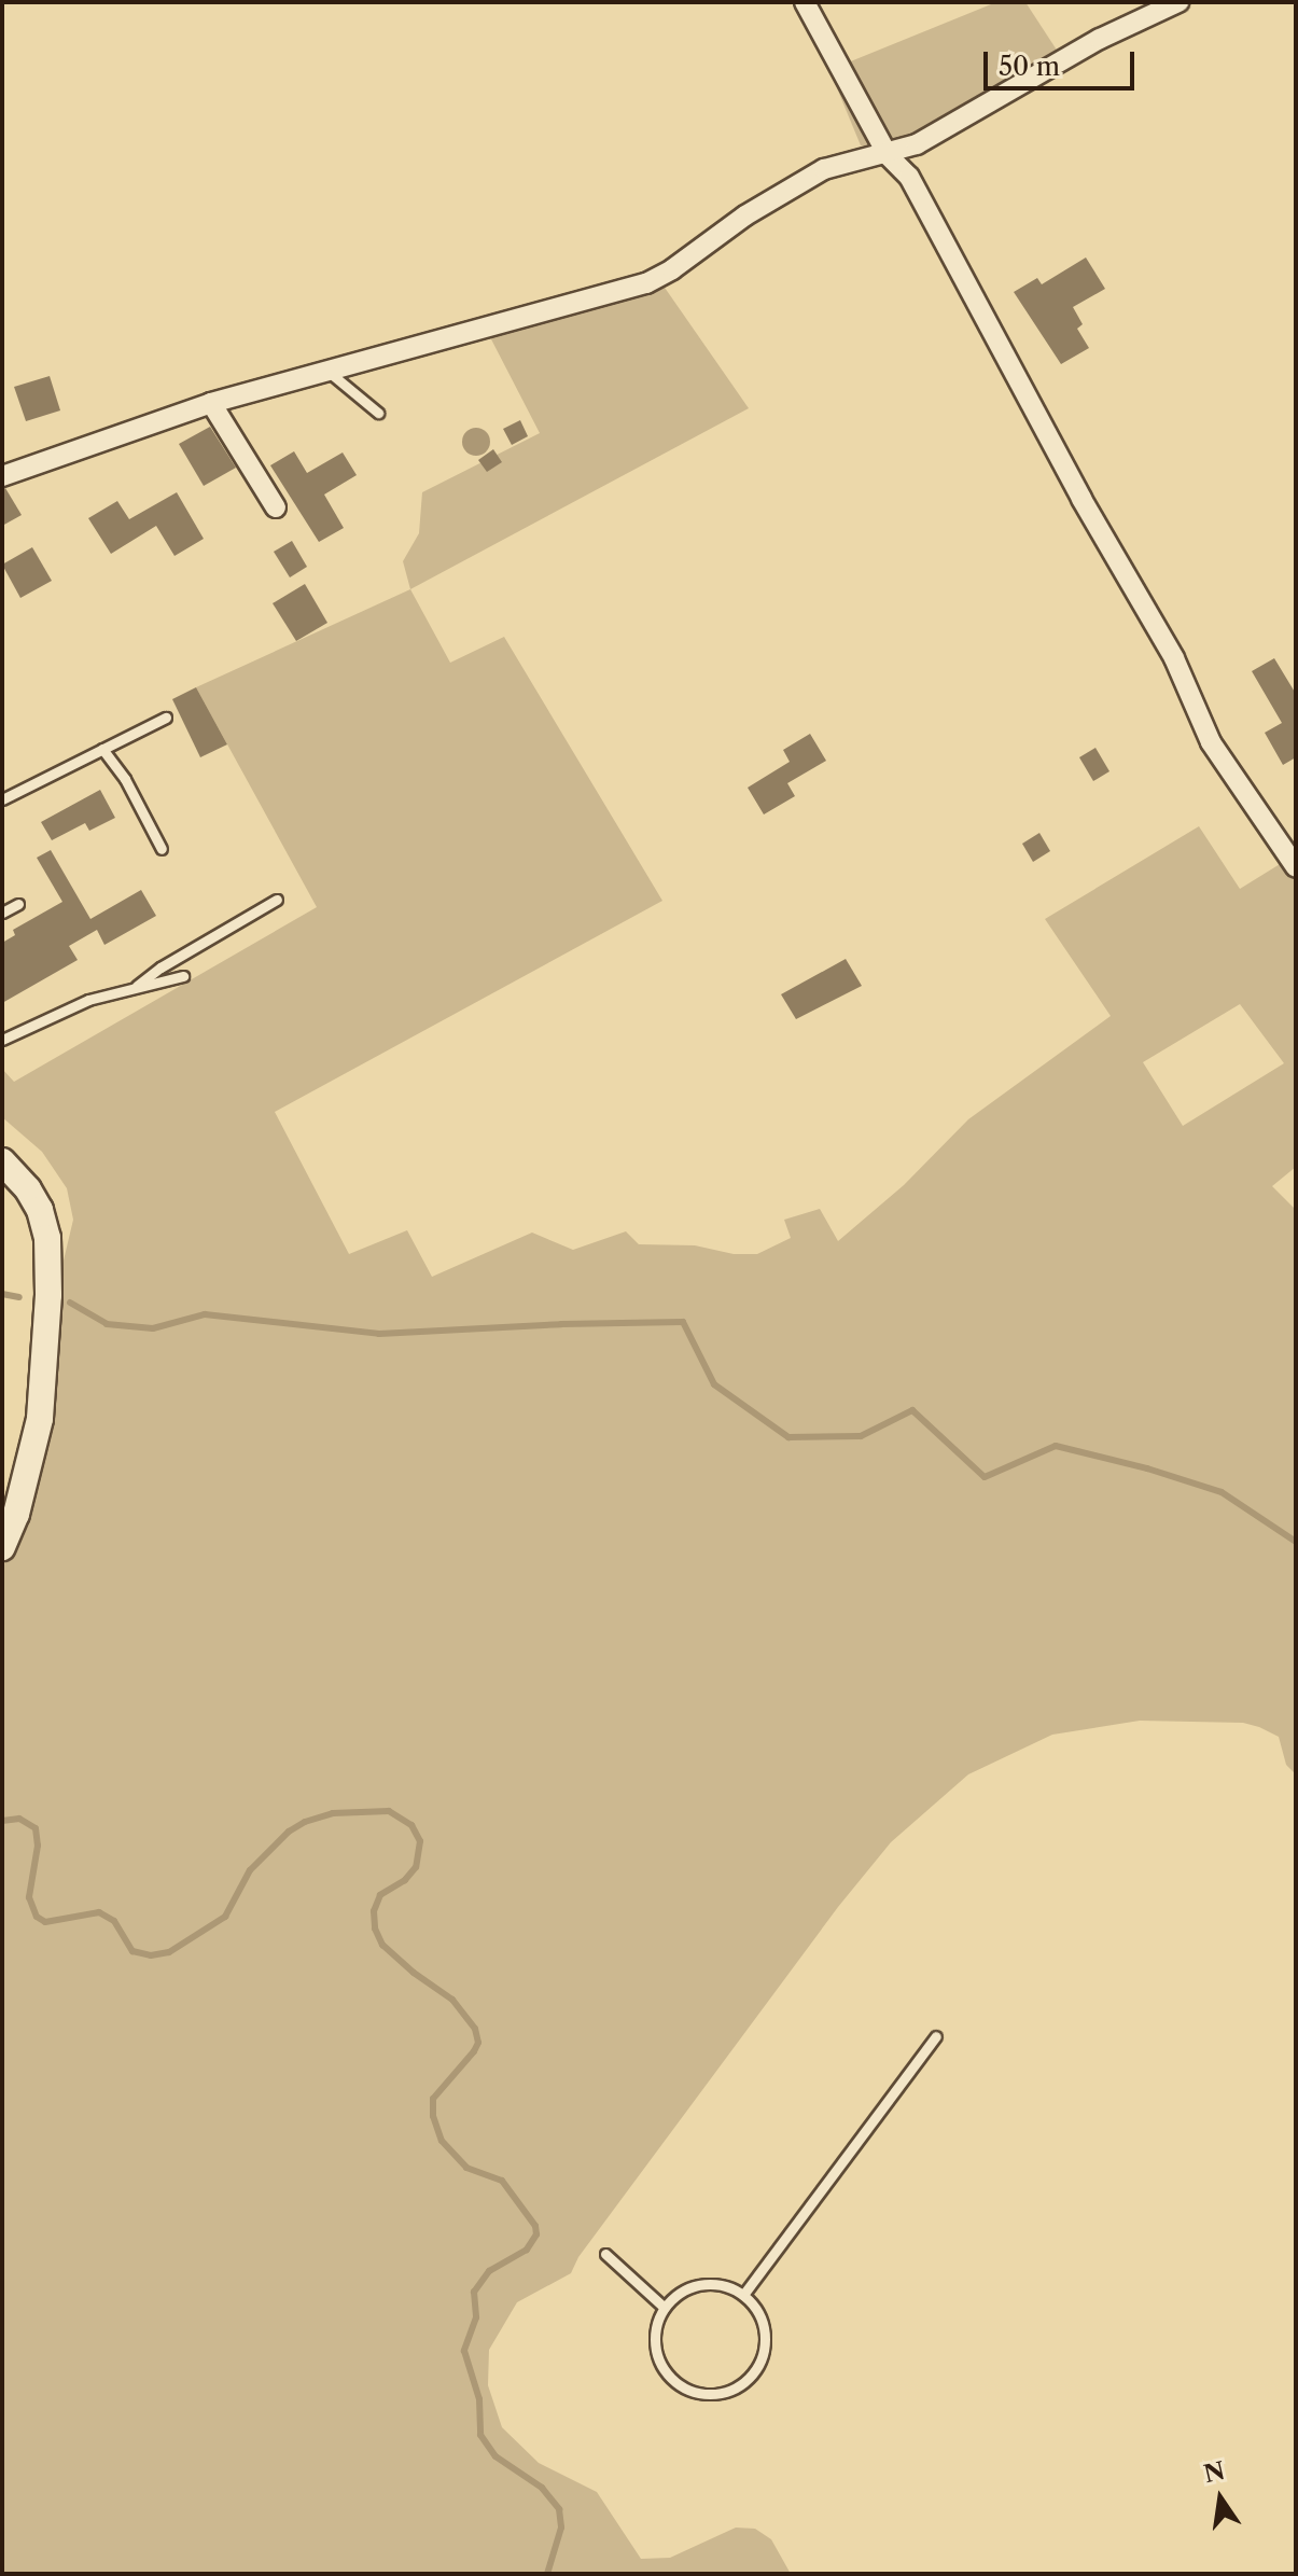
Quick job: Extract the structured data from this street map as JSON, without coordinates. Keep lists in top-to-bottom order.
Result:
{
  "scale_bar": "50 m",
  "north": "top"
}
